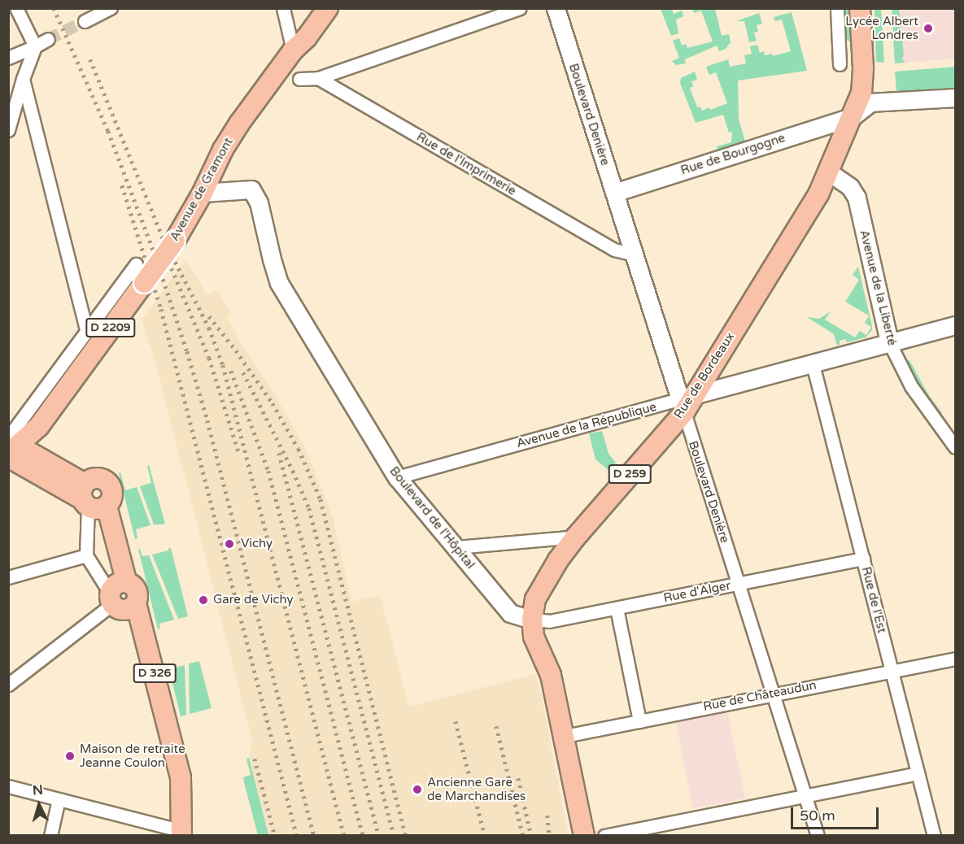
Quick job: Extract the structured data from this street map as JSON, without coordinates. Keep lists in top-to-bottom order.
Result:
{
  "streets": {
    "main road": [
      "Avenue de Gramont",
      "D 2209",
      "Rue de Bordeaux",
      "D 259",
      "D 326"
    ],
    "street": [
      "Boulevard Denière",
      "Rue de Bourgogne",
      "Rue de l'Imprimerie",
      "Avenue de la Liberté",
      "Avenue de la République",
      "Boulevard de l'Hôpital",
      "Rue d'Alger",
      "Rue de l'Est",
      "Rue de Châteaudun"
    ]
  },
  "crossings": [
    ["Boulevard Denière", "Rue de Bourgogne"],
    ["Boulevard Denière", "Rue de l'Imprimerie"],
    ["Boulevard Denière", "Rue de Bordeaux"],
    ["Boulevard Denière", "Avenue de la République"],
    ["Boulevard Denière", "Rue d'Alger"],
    ["Boulevard Denière", "Rue de Châteaudun"],
    ["Avenue de Gramont", "Boulevard de l'Hôpital"],
    ["Avenue de la Liberté", "Rue de Bordeaux"],
    ["Avenue de la Liberté", "Avenue de la République"],
    ["Rue de Bordeaux", "Avenue de la République"],
    ["Rue de Bordeaux", "Boulevard de l'Hôpital"],
    ["Rue de Bordeaux", "Rue d'Alger"],
    ["Avenue de la République", "Boulevard de l'Hôpital"],
    ["Avenue de la République", "Rue de l'Est"],
    ["Boulevard de l'Hôpital", "Rue d'Alger"],
    ["Rue d'Alger", "Rue de l'Est"],
    ["Rue de l'Est", "Rue de Châteaudun"]
  ],
  "places": [
    "Lycée Albert Londres",
    "Vichy",
    "Gare de Vichy",
    "Maison de retraite Jeanne Coulon",
    "Ancienne Gare de Marchandises"
  ],
  "scale_bar": "50 m",
  "north": "top"
}
